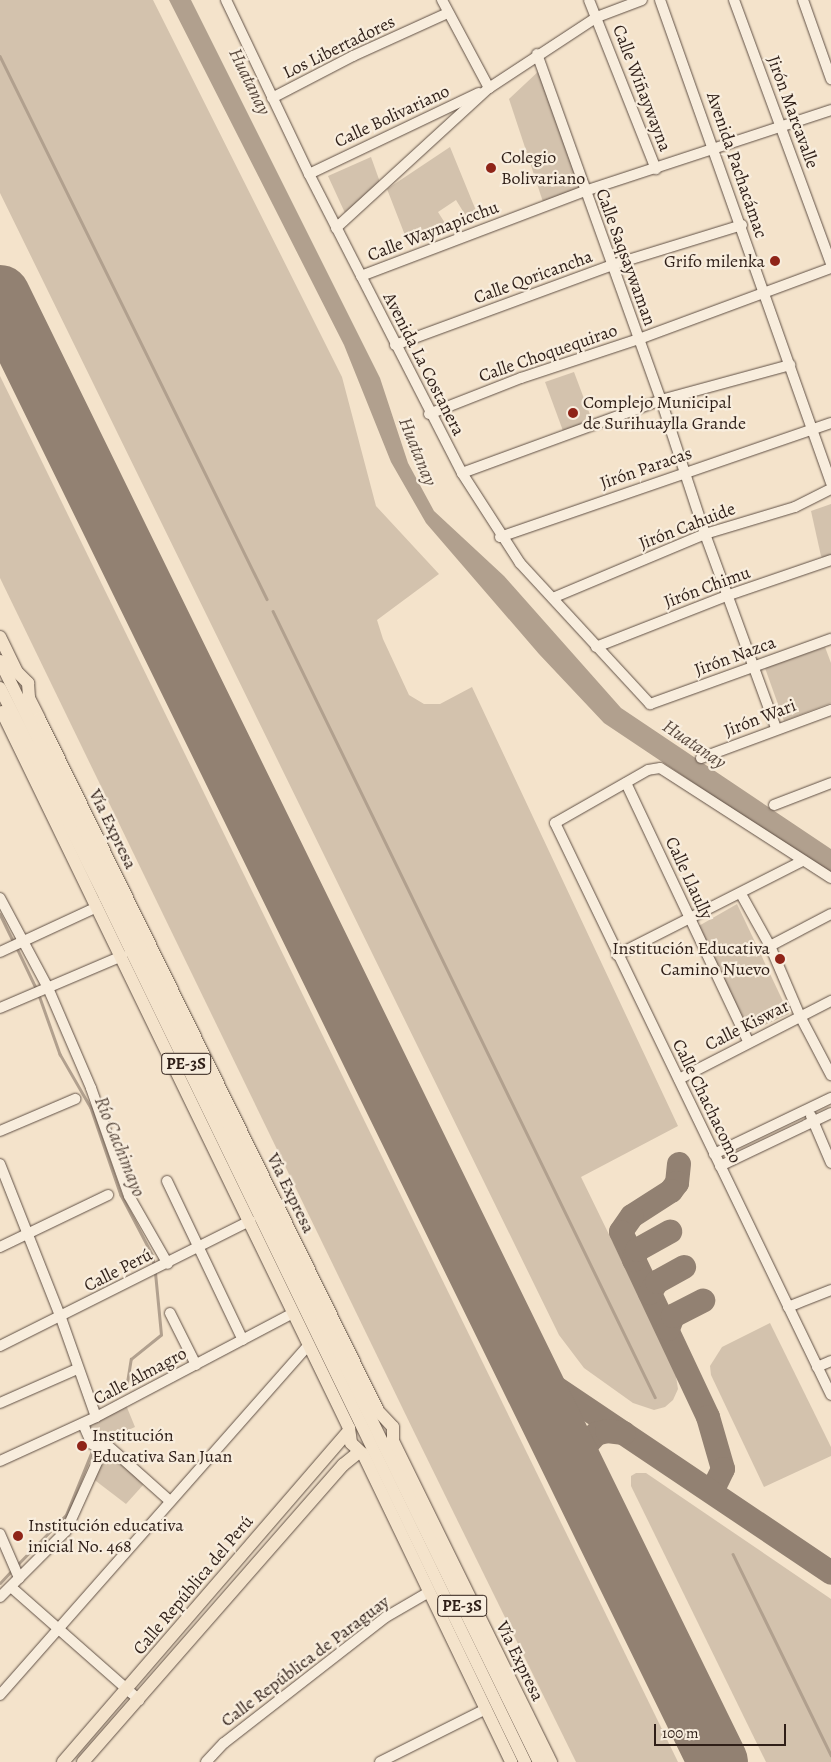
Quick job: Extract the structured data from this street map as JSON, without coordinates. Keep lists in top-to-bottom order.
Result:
{
  "streets": {
    "main road": ["Vía Expresa", "PE-3S", "Calle República del Perú"],
    "street": [
      "Los Libertadores",
      "Calle Wiñaywayna",
      "Jirón Marcavalle",
      "Calle Bolivariano",
      "Avenida Pachacámac",
      "Calle Waynapicchu",
      "Calle Saqsaywaman",
      "Calle Qoricancha",
      "Calle Choquequirao",
      "Avenida La Costanera",
      "Jirón Paracas",
      "Jirón Cahuide",
      "Jirón Chimu",
      "Jirón Nazca",
      "Jirón Wari",
      "Calle Llaully",
      "Calle Kiswar",
      "Calle Chachacomo",
      "Calle Perú",
      "Calle Almagro",
      "Calle República de Paraguay"
    ]
  },
  "crossings": [
    ["Los Libertadores", "Avenida La Costanera"],
    ["Calle Wiñaywayna", "Calle Waynapicchu"],
    ["Jirón Marcavalle", "Calle Waynapicchu"],
    ["Calle Bolivariano", "Avenida La Costanera"],
    ["Avenida Pachacámac", "Calle Waynapicchu"],
    ["Avenida Pachacámac", "Calle Qoricancha"],
    ["Avenida Pachacámac", "Calle Choquequirao"],
    ["Avenida Pachacámac", "Jirón Paracas"],
    ["Calle Waynapicchu", "Calle Saqsaywaman"],
    ["Calle Waynapicchu", "Avenida La Costanera"],
    ["Calle Saqsaywaman", "Calle Qoricancha"],
    ["Calle Saqsaywaman", "Calle Choquequirao"],
    ["Calle Saqsaywaman", "Jirón Paracas"],
    ["Calle Saqsaywaman", "Jirón Cahuide"],
    ["Calle Saqsaywaman", "Jirón Chimu"],
    ["Calle Saqsaywaman", "Jirón Nazca"],
    ["Calle Saqsaywaman", "Jirón Wari"],
    ["Calle Qoricancha", "Avenida La Costanera"],
    ["Calle Choquequirao", "Avenida La Costanera"],
    ["Avenida La Costanera", "Jirón Paracas"],
    ["Avenida La Costanera", "Jirón Cahuide"],
    ["Avenida La Costanera", "Jirón Chimu"],
    ["Avenida La Costanera", "Jirón Nazca"],
    ["Vía Expresa", "Calle Perú"],
    ["Vía Expresa", "Calle Almagro"],
    ["Vía Expresa", "Calle República del Perú"],
    ["Vía Expresa", "Calle República de Paraguay"],
    ["Calle Llaully", "Calle Kiswar"],
    ["Calle Llaully", "Calle Chachacomo"],
    ["Calle Kiswar", "Calle Chachacomo"]
  ],
  "water": ["Huatanay", "Río Cachimayo"],
  "places": [
    "Colegio Bolivariano",
    "Grifo milenka",
    "Complejo Municipal de Surihuaylla Grande",
    "Institución Educativa Camino Nuevo",
    "Institución Educativa San Juan",
    "Institución educativa inicial No. 468"
  ],
  "scale_bar": "100 m"
}
